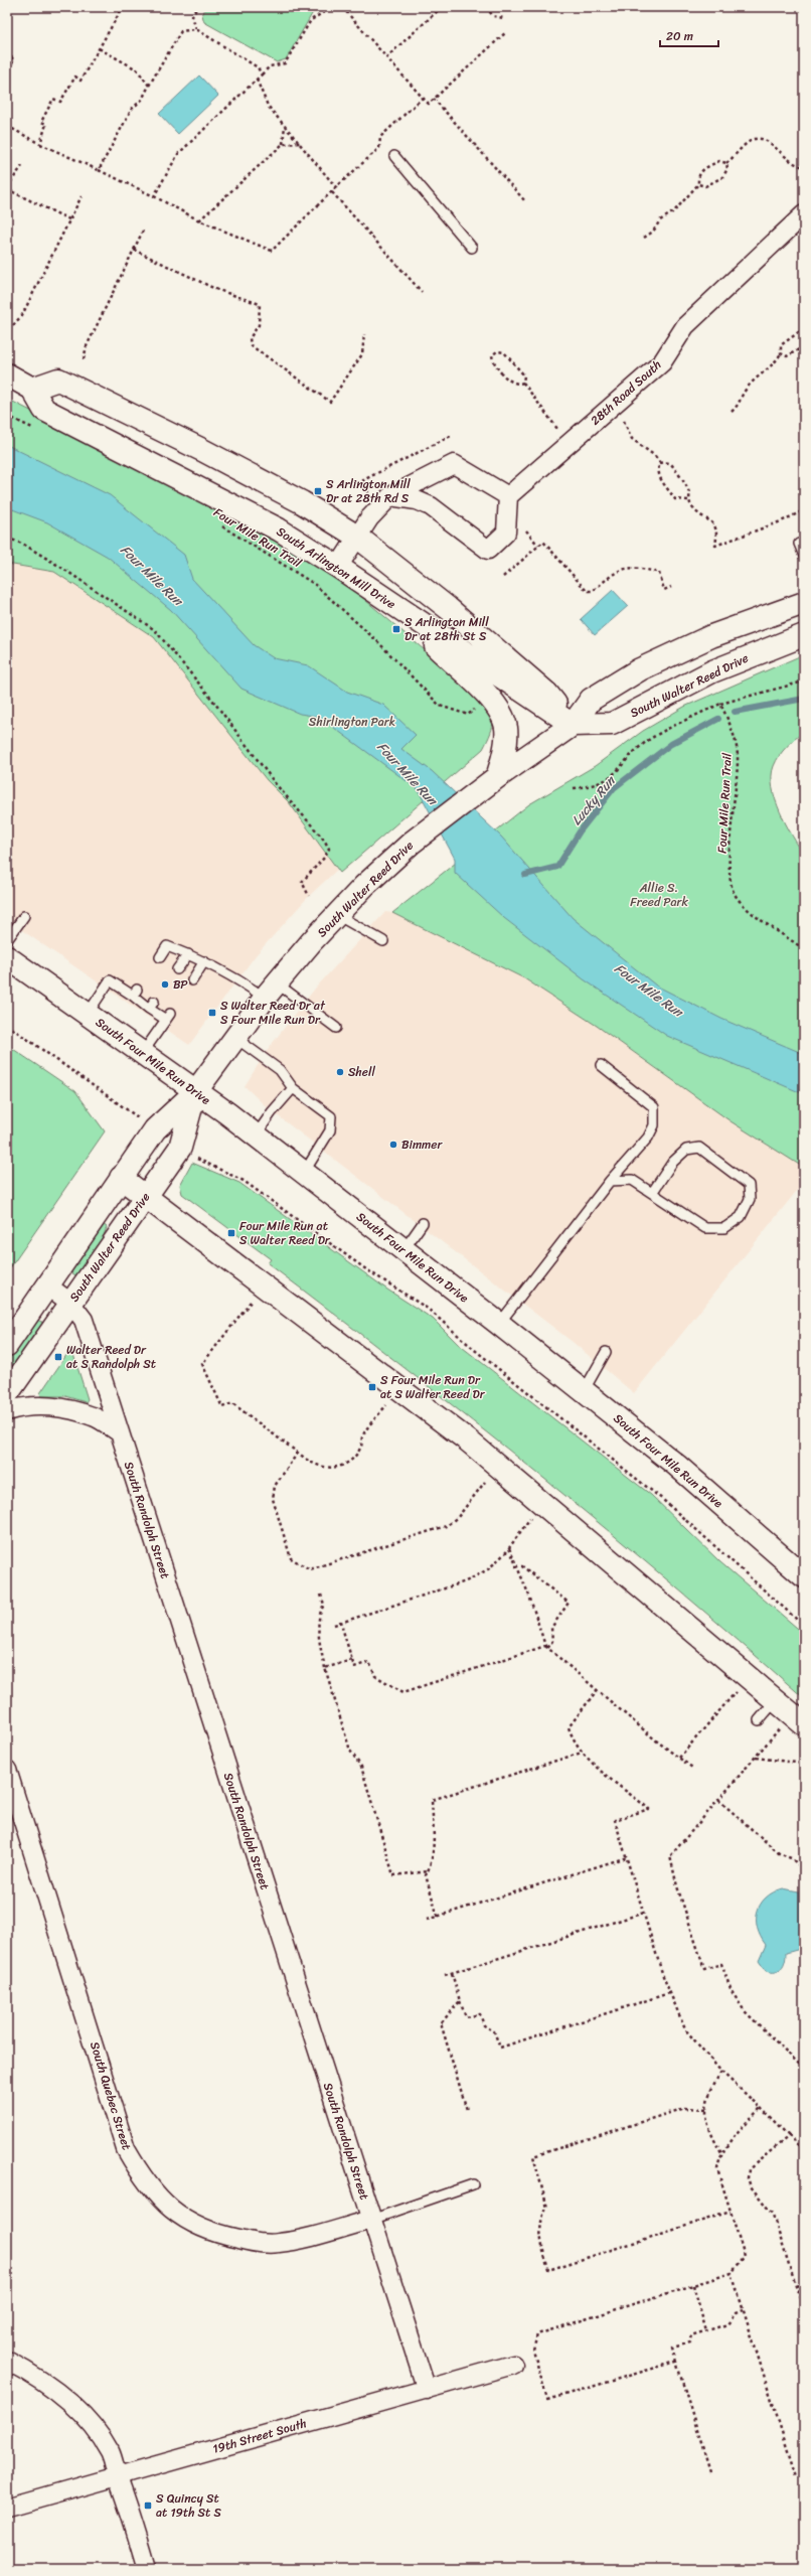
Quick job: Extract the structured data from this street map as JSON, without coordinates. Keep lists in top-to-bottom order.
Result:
{
  "streets": {
    "main road": ["South Arlington Mill Drive", "South Walter Reed Drive", "South Four Mile Run Drive"],
    "street": [
      "28th Road South",
      "South Randolph Street",
      "South Quebec Street",
      "19th Street South"
    ],
    "path": ["Four Mile Run Trail"]
  },
  "crossings": [
    ["South Arlington Mill Drive", "South Walter Reed Drive"],
    ["South Walter Reed Drive", "South Four Mile Run Drive"],
    ["South Walter Reed Drive", "South Randolph Street"],
    ["South Randolph Street", "South Quebec Street"],
    ["South Randolph Street", "19th Street South"]
  ],
  "water": ["Four Mile Run", "Lucky Run"],
  "parks": ["Shirlington Park", "Allie S. Freed Park"],
  "places": {
    "transit": [
      "S Arlington Mill Dr at 28th Rd S",
      "S Arlington Mill Dr at 28th St S",
      "S Walter Reed Dr at S Four Mile Run Dr",
      "Four Mile Run at S Walter Reed Dr",
      "Walter Reed Dr at S Randolph St",
      "S Four Mile Run Dr at S Walter Reed Dr",
      "S Quincy St at 19th St S"
    ],
    "other": ["BP", "Shell", "Bimmer"]
  },
  "scale_bar": "20 m"
}
